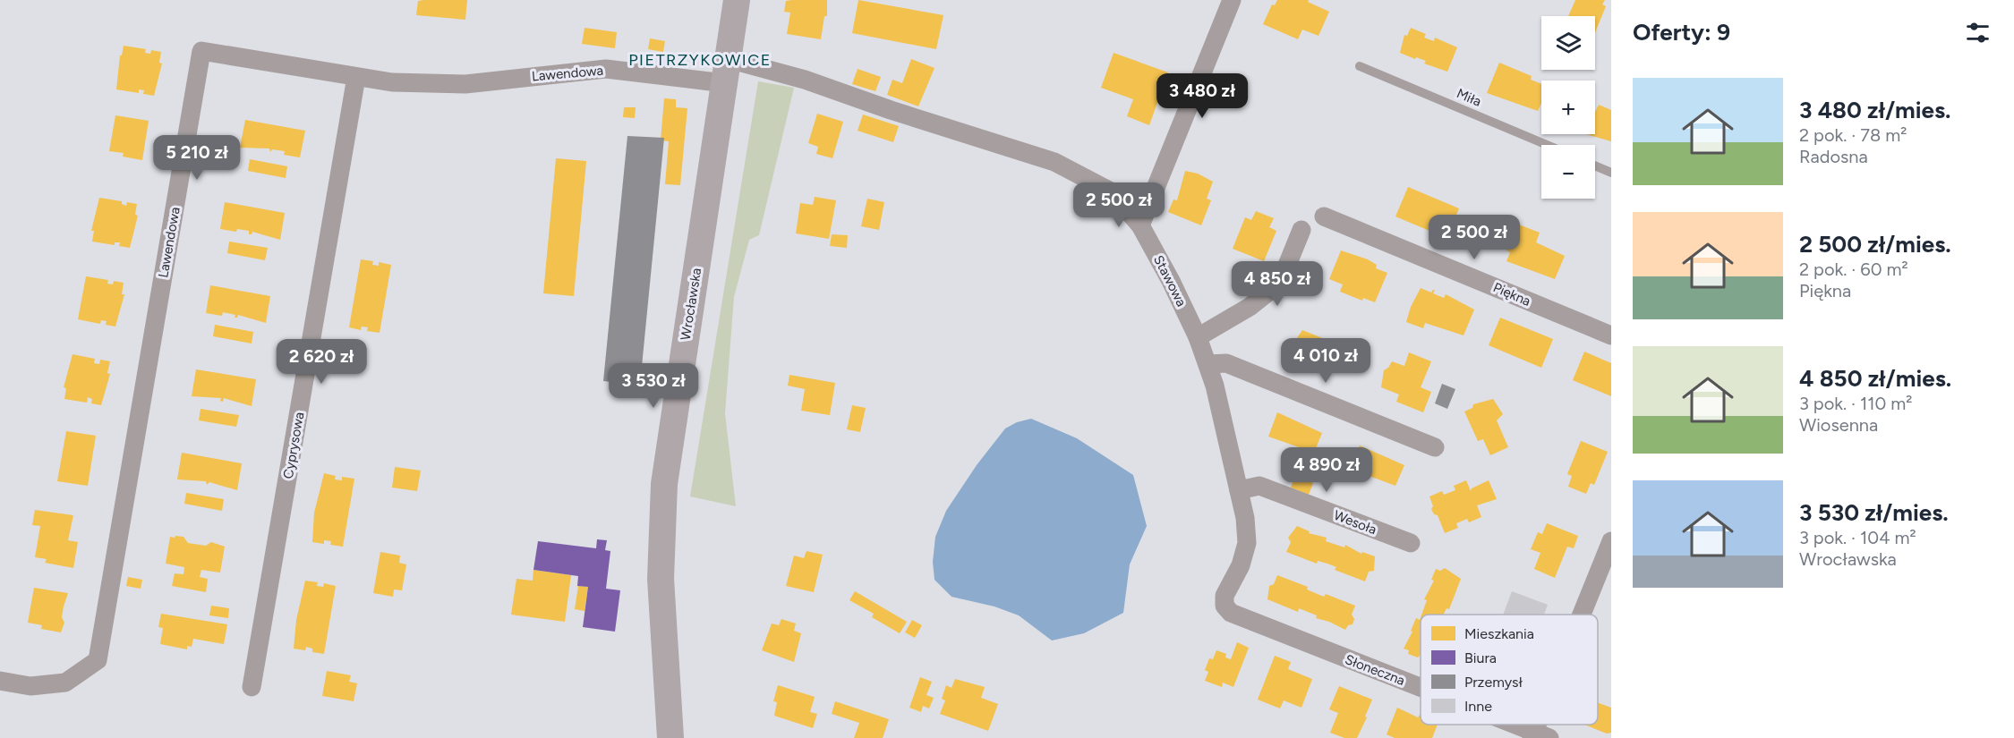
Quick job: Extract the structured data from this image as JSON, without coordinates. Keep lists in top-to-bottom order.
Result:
{
  "streets": {
    "main road": ["Wrocławska"],
    "street": [
      "Lawendowa",
      "Stawowa",
      "Piękna",
      "Cyprysowa",
      "Wesoła",
      "Słoneczna"
    ],
    "lane": ["Miła"]
  },
  "crossings": [
    ["Lawendowa", "Stawowa"],
    ["Lawendowa", "Wrocławska"],
    ["Lawendowa", "Cyprysowa"],
    ["Stawowa", "Wrocławska"],
    ["Stawowa", "Wesoła"],
    ["Stawowa", "Słoneczna"]
  ],
  "districts": ["PIETRZYKOWICE"],
  "legend": [
    "Mieszkania",
    "Biura",
    "Przemysł",
    "Inne"
  ],
  "page": {
    "heading": "Oferty: 9",
    "map_buttons": ["+", "−"],
    "list": [
      {
        "name": "3 480 zł/mies.",
        "note": "2 pok. · 78 m² · Radosna"
      },
      {
        "name": "2 500 zł/mies.",
        "note": "2 pok. · 60 m² · Piękna"
      },
      {
        "name": "4 850 zł/mies.",
        "note": "3 pok. · 110 m² · Wiosenna"
      },
      {
        "name": "3 530 zł/mies.",
        "note": "3 pok. · 104 m² · Wrocławska"
      }
    ],
    "price": [
      "3 480 zł",
      "5 210 zł",
      "2 500 zł",
      "2 500 zł",
      "4 850 zł",
      "4 010 zł",
      "2 620 zł",
      "3 530 zł",
      "4 890 zł"
    ]
  }
}
